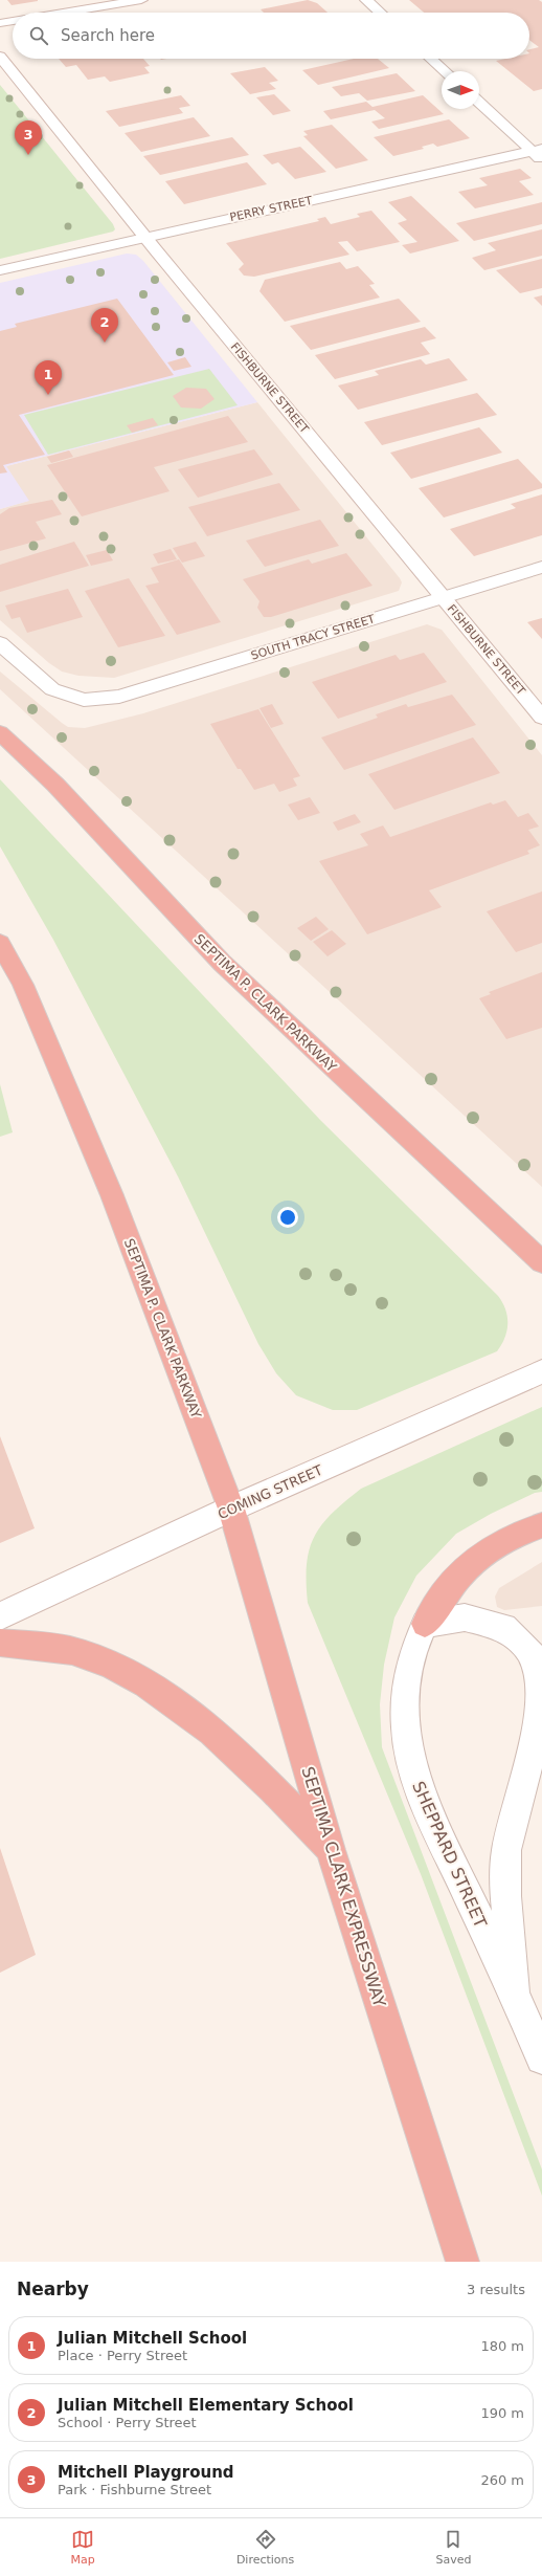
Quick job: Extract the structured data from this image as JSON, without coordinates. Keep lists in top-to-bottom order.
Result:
{
  "streets": {
    "highway": ["SEPTIMA P. CLARK PARKWAY", "SEPTIMA CLARK EXPRESSWAY"],
    "street": [
      "PERRY STREET",
      "FISHBURNE STREET",
      "SOUTH TRACY STREET",
      "COMING STREET",
      "SHEPPARD STREET"
    ]
  },
  "crossings": [
    ["PERRY STREET", "FISHBURNE STREET"],
    ["FISHBURNE STREET", "SOUTH TRACY STREET"],
    ["SEPTIMA P. CLARK PARKWAY", "COMING STREET"],
    ["SEPTIMA P. CLARK PARKWAY", "SEPTIMA CLARK EXPRESSWAY"],
    ["COMING STREET", "SEPTIMA CLARK EXPRESSWAY"]
  ],
  "north": "right",
  "page": {
    "search": "Search here",
    "pins": ["3", "2", "1"],
    "heading": ["Nearby", "3 results"],
    "list": [
      {
        "mark": "1",
        "name": "Julian Mitchell School",
        "note": "Place · Perry Street",
        "value": "180 m"
      },
      {
        "mark": "2",
        "name": "Julian Mitchell Elementary School",
        "note": "School · Perry Street",
        "value": "190 m"
      },
      {
        "mark": "3",
        "name": "Mitchell Playground",
        "note": "Park · Fishburne Street",
        "value": "260 m"
      }
    ],
    "nav": ["Map", "Directions", "Saved"]
  }
}
